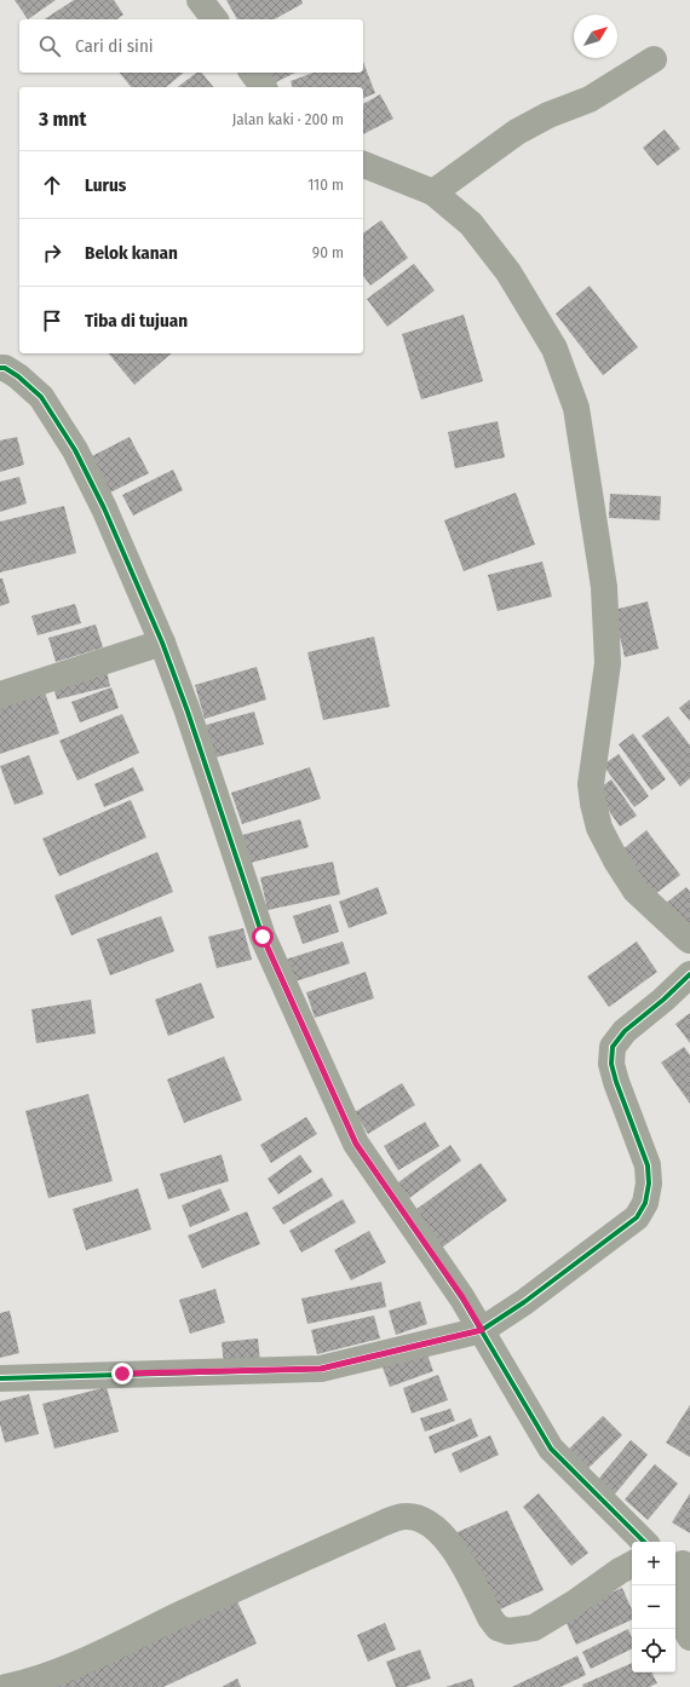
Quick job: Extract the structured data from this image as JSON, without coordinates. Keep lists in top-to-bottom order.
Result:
{
  "north": "top right",
  "page": {
    "search": "Cari di sini",
    "heading": ["3 mnt", "Jalan kaki · 200 m"],
    "list": [
      ["Lurus", "110 m"],
      ["Belok kanan", "90 m"],
      "Tiba di tujuan"
    ],
    "map_buttons": ["+", "−"]
  }
}
